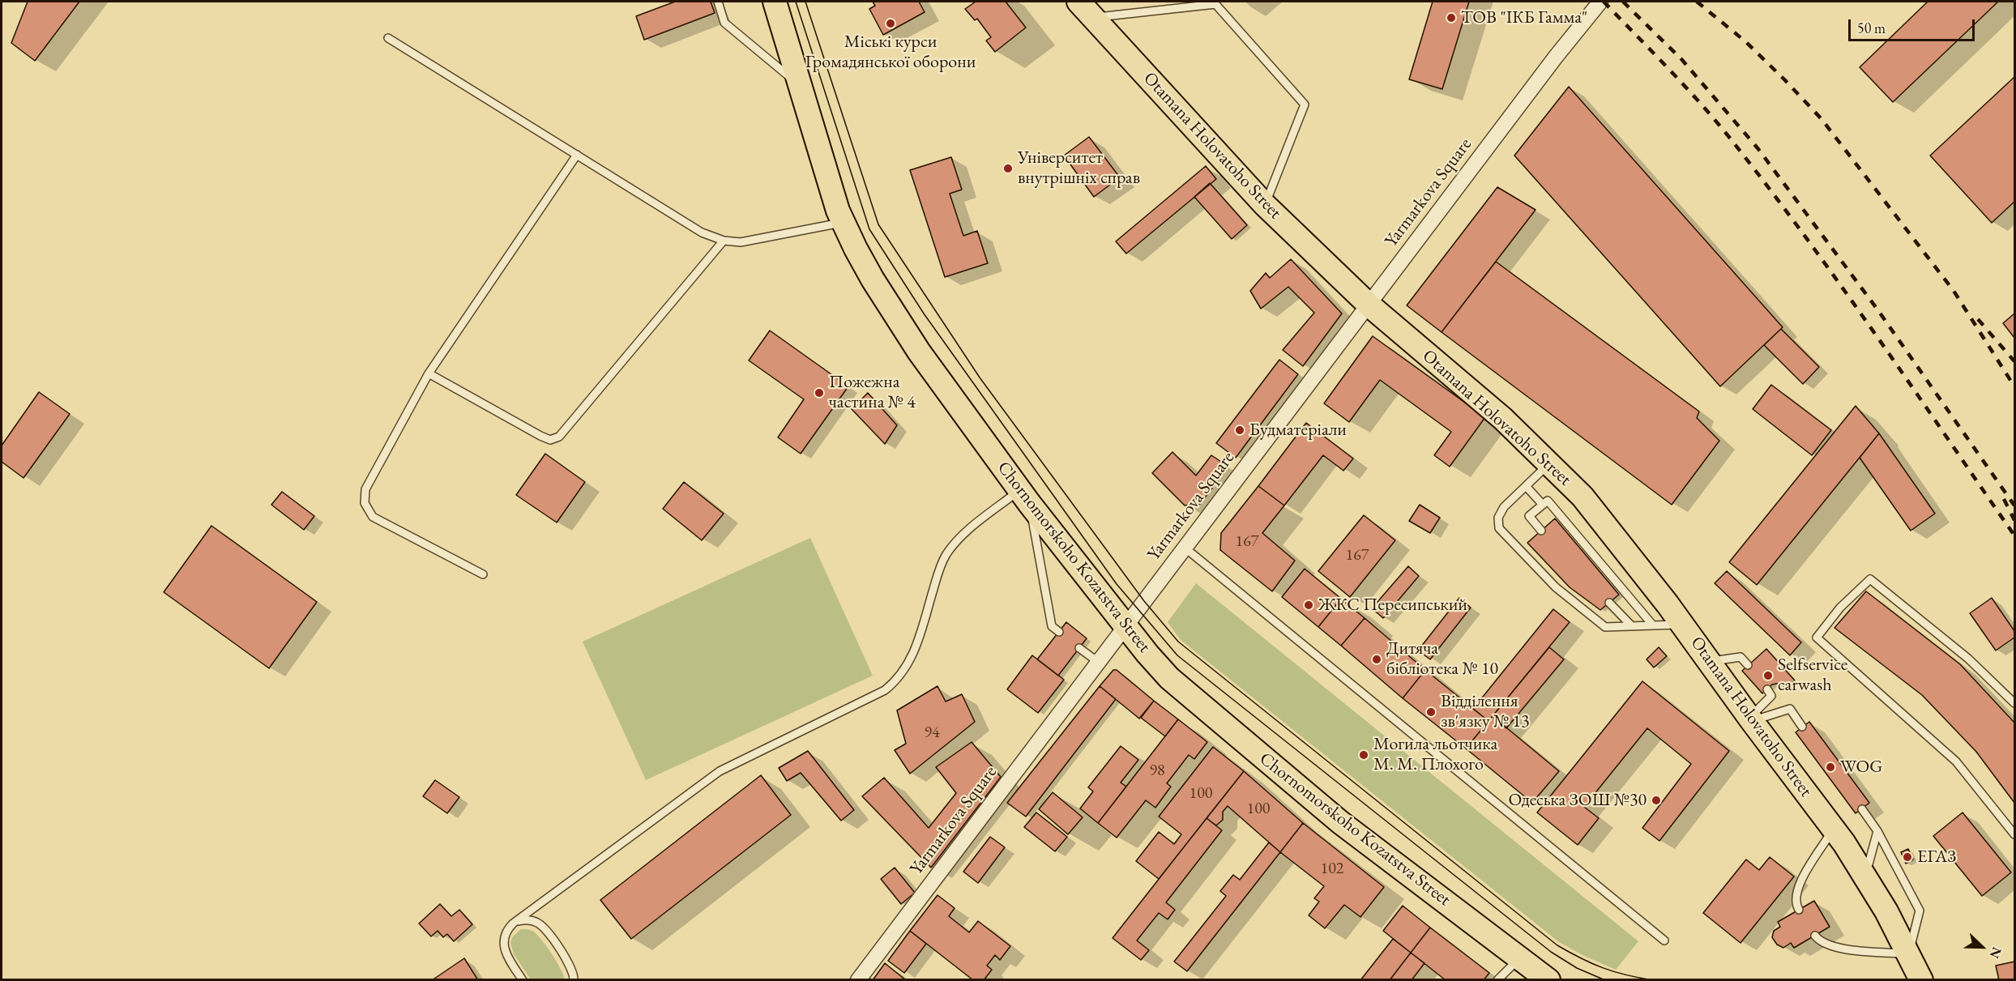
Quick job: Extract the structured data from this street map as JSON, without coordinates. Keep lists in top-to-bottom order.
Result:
{
  "streets": {
    "main road": ["Otamana Holovatoho Street", "Chornomorskoho Kozatstva Street"],
    "street": ["Yarmarkova Square"]
  },
  "crossings": [
    ["Otamana Holovatoho Street", "Yarmarkova Square"],
    ["Yarmarkova Square", "Chornomorskoho Kozatstva Street"]
  ],
  "places": [
    "ТОВ \"ІКБ Гамма\"",
    "Міські курси Громадянської оборони",
    "Університет внутрішніх справ",
    "Пожежна частина № 4",
    "Будматеріали",
    "ЖКС Пересипський",
    "Дитяча бібліотека № 10",
    "Selfservice carwash",
    "Відділення зв'язку № 13",
    "Могила льотчика М. М. Плохого",
    "WOG",
    "Одеська ЗОШ №30",
    "ЕГАЗ"
  ],
  "house_numbers": [
    "167",
    "167",
    "94",
    "98",
    "100",
    "100",
    "102"
  ],
  "scale_bar": "50 m",
  "north": "bottom right"
}
